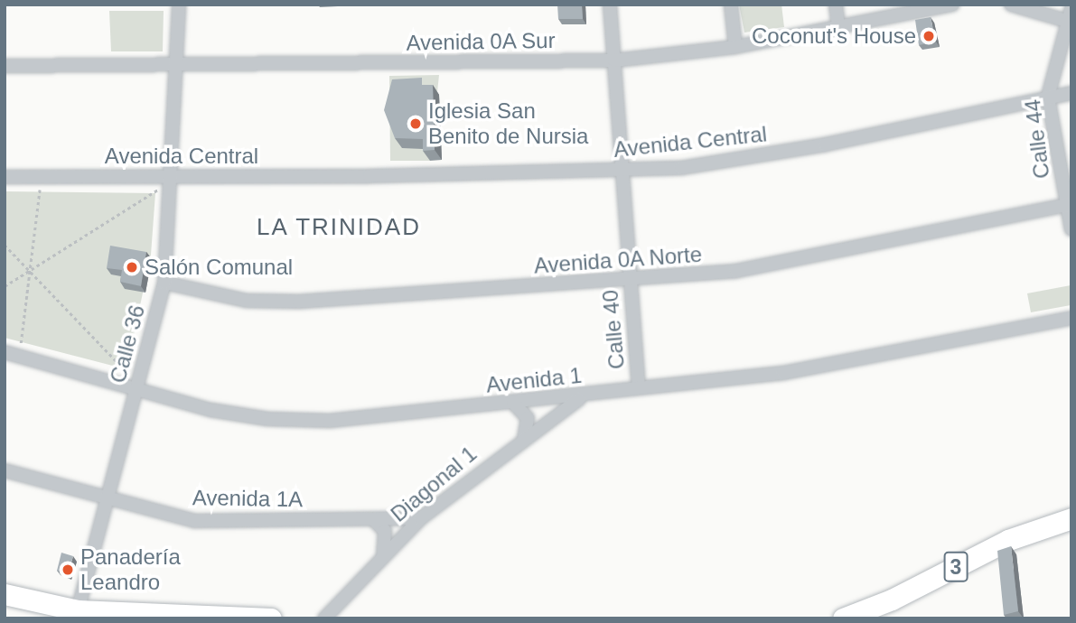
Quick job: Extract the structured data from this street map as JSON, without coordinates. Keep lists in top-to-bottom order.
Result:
{
  "streets": {
    "main road": ["3"],
    "street": [
      "Avenida 0A Sur",
      "Calle 44",
      "Avenida Central",
      "Avenida 0A Norte",
      "Calle 40",
      "Calle 36",
      "Avenida 1",
      "Diagonal 1",
      "Avenida 1A"
    ]
  },
  "crossings": [
    ["Avenida 0A Sur", "Calle 40"],
    ["Avenida 0A Sur", "Calle 36"],
    ["Calle 44", "Avenida Central"],
    ["Calle 44", "Avenida 0A Norte"],
    ["Avenida Central", "Calle 40"],
    ["Avenida Central", "Calle 36"],
    ["Avenida 0A Norte", "Calle 40"],
    ["Avenida 0A Norte", "Calle 36"],
    ["Calle 40", "Avenida 1"],
    ["Calle 36", "Avenida 1"],
    ["Calle 36", "Avenida 1A"],
    ["Avenida 1", "Diagonal 1"],
    ["Diagonal 1", "Avenida 1A"]
  ],
  "districts": ["LA TRINIDAD"],
  "places": [
    "Coconut's House",
    "Iglesia San Benito de Nursia",
    "Salón Comunal",
    "Panadería Leandro"
  ]
}
